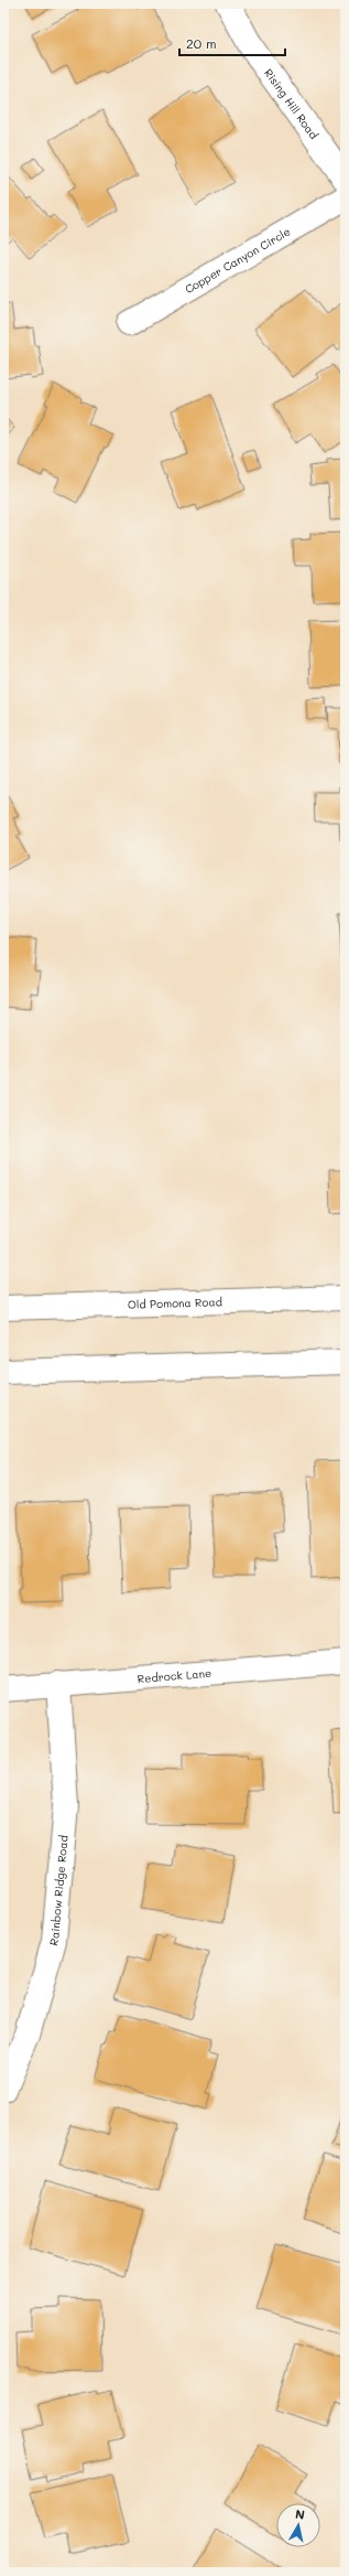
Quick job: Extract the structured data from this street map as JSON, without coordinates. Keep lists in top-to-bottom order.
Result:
{
  "streets": {
    "street": [
      "Rising Hill Road",
      "Copper Canyon Circle",
      "Old Pomona Road",
      "Redrock Lane",
      "Rainbow Ridge Road"
    ]
  },
  "crossings": [
    ["Redrock Lane", "Rainbow Ridge Road"]
  ],
  "scale_bar": "20 m",
  "north": "top"
}
